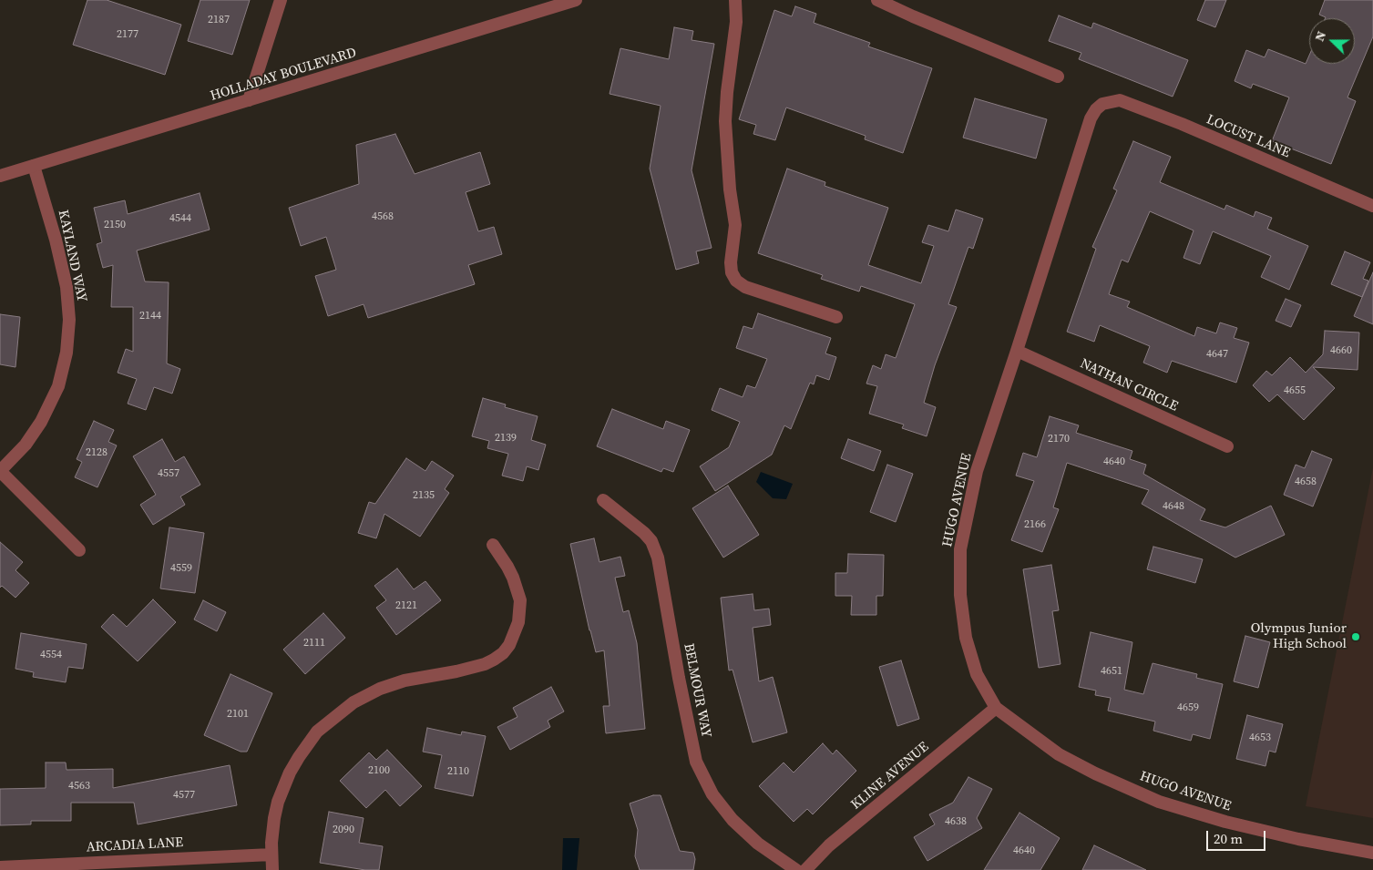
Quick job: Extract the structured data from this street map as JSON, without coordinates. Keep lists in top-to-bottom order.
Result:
{
  "streets": {
    "street": [
      "HOLLADAY BOULEVARD",
      "LOCUST LANE",
      "KAYLAND WAY",
      "NATHAN CIRCLE",
      "HUGO AVENUE",
      "BELMOUR WAY",
      "KLINE AVENUE",
      "ARCADIA LANE"
    ]
  },
  "crossings": [
    ["HOLLADAY BOULEVARD", "KAYLAND WAY"],
    ["LOCUST LANE", "HUGO AVENUE"],
    ["NATHAN CIRCLE", "HUGO AVENUE"],
    ["HUGO AVENUE", "KLINE AVENUE"]
  ],
  "places": ["Olympus Junior High School"],
  "house_numbers": [
    "2187",
    "2177",
    "4568",
    "4544",
    "2150",
    "2144",
    "4660",
    "4647",
    "4655",
    "2139",
    "2170",
    "2128",
    "4640",
    "4557",
    "4658",
    "2135",
    "4648",
    "2166",
    "4559",
    "2121",
    "2111",
    "4554",
    "4651",
    "4659",
    "2101",
    "4653",
    "2100",
    "2110",
    "4563",
    "4577",
    "4638",
    "2090",
    "4640"
  ],
  "scale_bar": "20 m",
  "north": "left"
}
